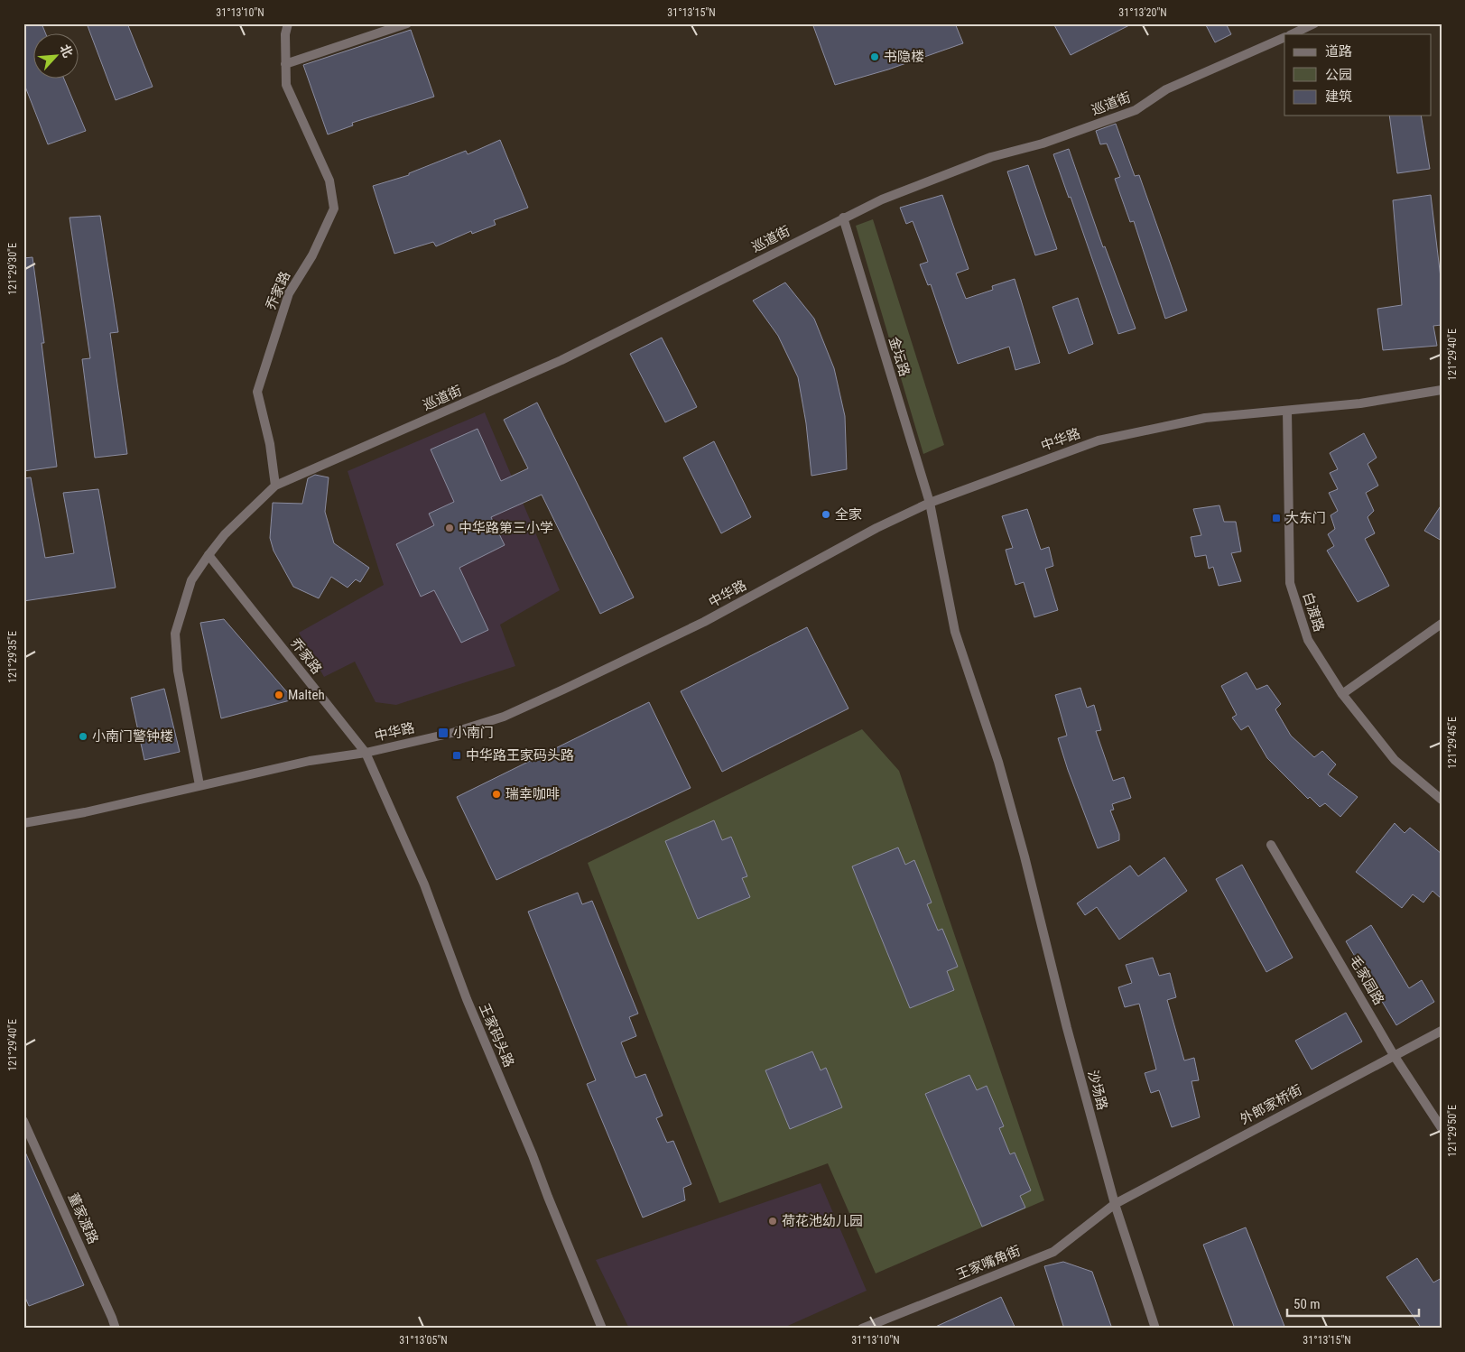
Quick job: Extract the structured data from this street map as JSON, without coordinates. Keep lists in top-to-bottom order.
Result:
{
  "streets": {
    "street": [
      "巡道街",
      "乔家路",
      "金坛路",
      "中华路",
      "白渡路",
      "毛家园路",
      "王家码头路",
      "沙场路",
      "外郎家桥街",
      "董家渡路",
      "王家嘴角街"
    ]
  },
  "crossings": [
    ["巡道街", "乔家路"],
    ["巡道街", "金坛路"],
    ["乔家路", "中华路"],
    ["乔家路", "王家码头路"],
    ["金坛路", "中华路"],
    ["金坛路", "沙场路"],
    ["中华路", "白渡路"],
    ["中华路", "王家码头路"],
    ["毛家园路", "外郎家桥街"],
    ["沙场路", "外郎家桥街"],
    ["沙场路", "王家嘴角街"],
    ["外郎家桥街", "王家嘴角街"]
  ],
  "places": {
    "other": [
      "书隐楼",
      "全家",
      "中华路第三小学",
      "Malteh",
      "小南门警钟楼",
      "瑞幸咖啡",
      "荷花池幼儿园"
    ],
    "transit": ["大东门", "小南门", "中华路王家码头路"]
  },
  "legend": ["道路", "公园", "建筑"],
  "scale_bar": "50 m",
  "north": "top right",
  "coordinates": [
    "31°13'10\"N",
    "31°13'15\"N",
    "31°13'20\"N",
    "121°29'30\"E",
    "121°29'40\"E",
    "121°29'35\"E",
    "121°29'45\"E",
    "121°29'50\"E",
    "31°13'05\"N"
  ]
}
